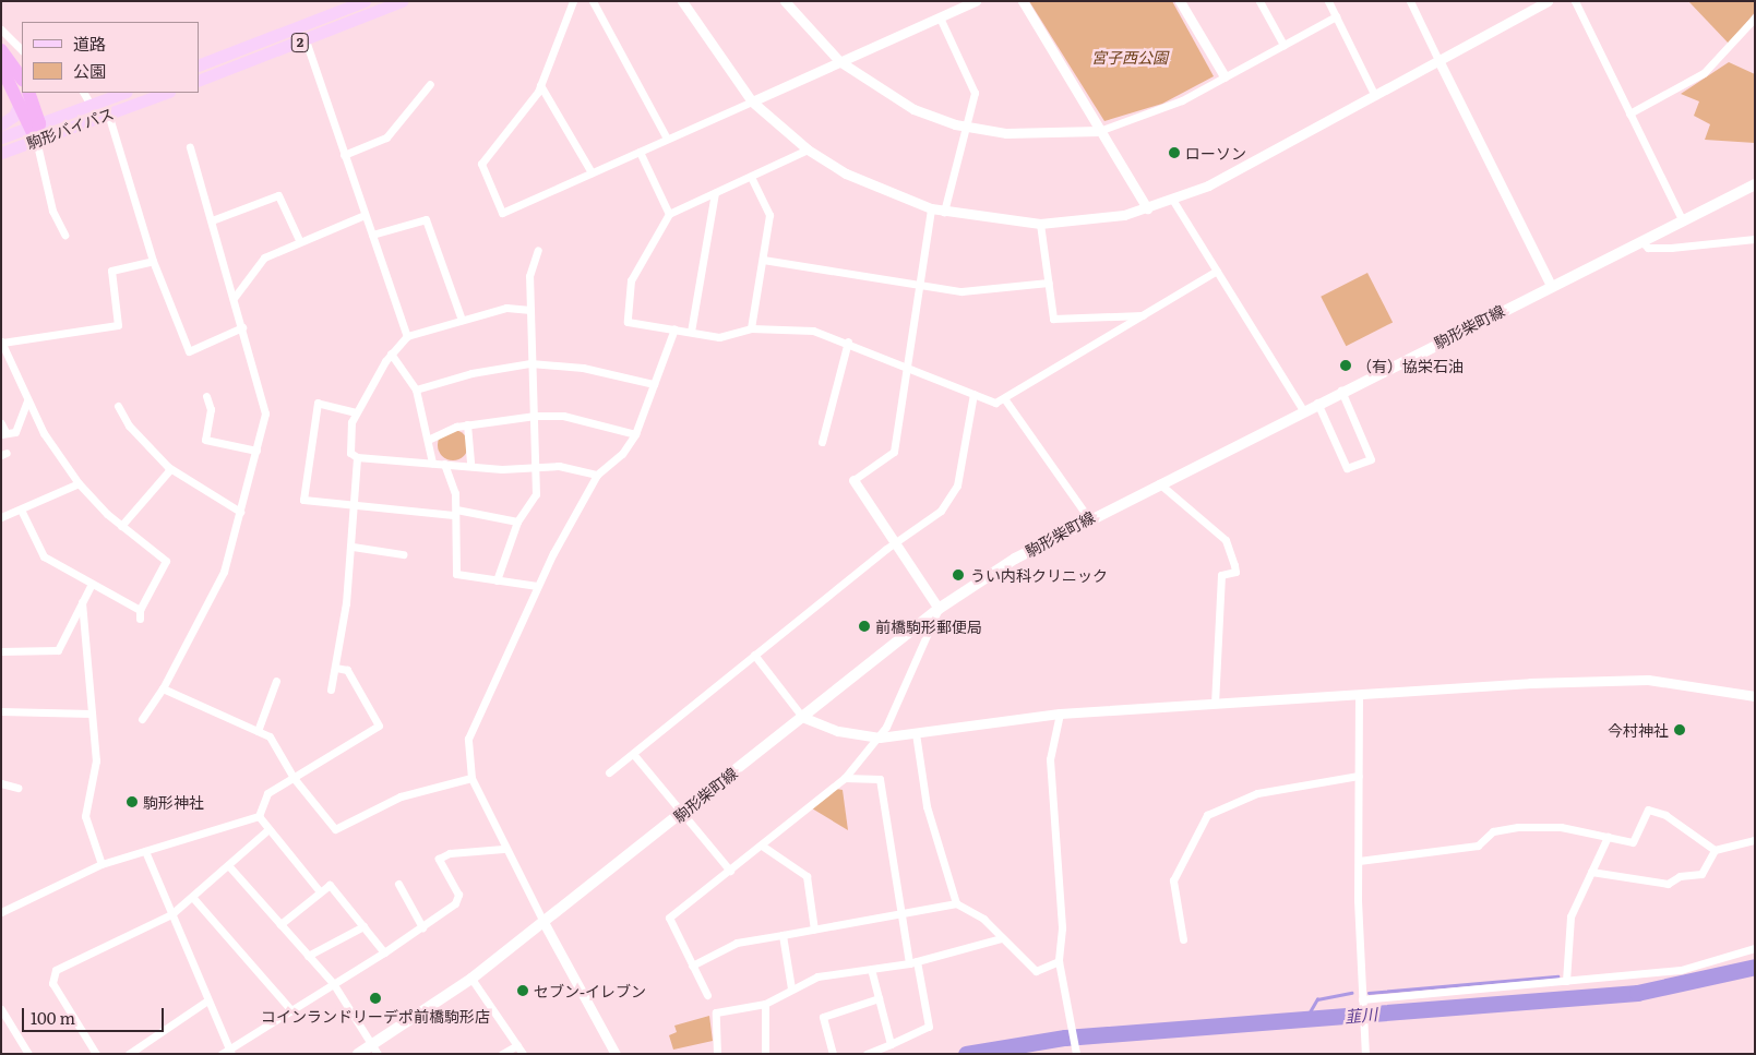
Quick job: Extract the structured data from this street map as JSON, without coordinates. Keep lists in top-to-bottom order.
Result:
{
  "streets": {
    "main road": ["2", "駒形バイパス", "駒形柴町線"]
  },
  "water": ["韮川"],
  "parks": ["宮子西公園"],
  "places": [
    "ローソン",
    "（有）協栄石油",
    "うい内科クリニック",
    "前橋駒形郵便局",
    "今村神社",
    "駒形神社",
    "セブン-イレブン",
    "コインランドリーデポ前橋駒形店"
  ],
  "legend": ["道路", "公園"],
  "scale_bar": "100 m"
}
